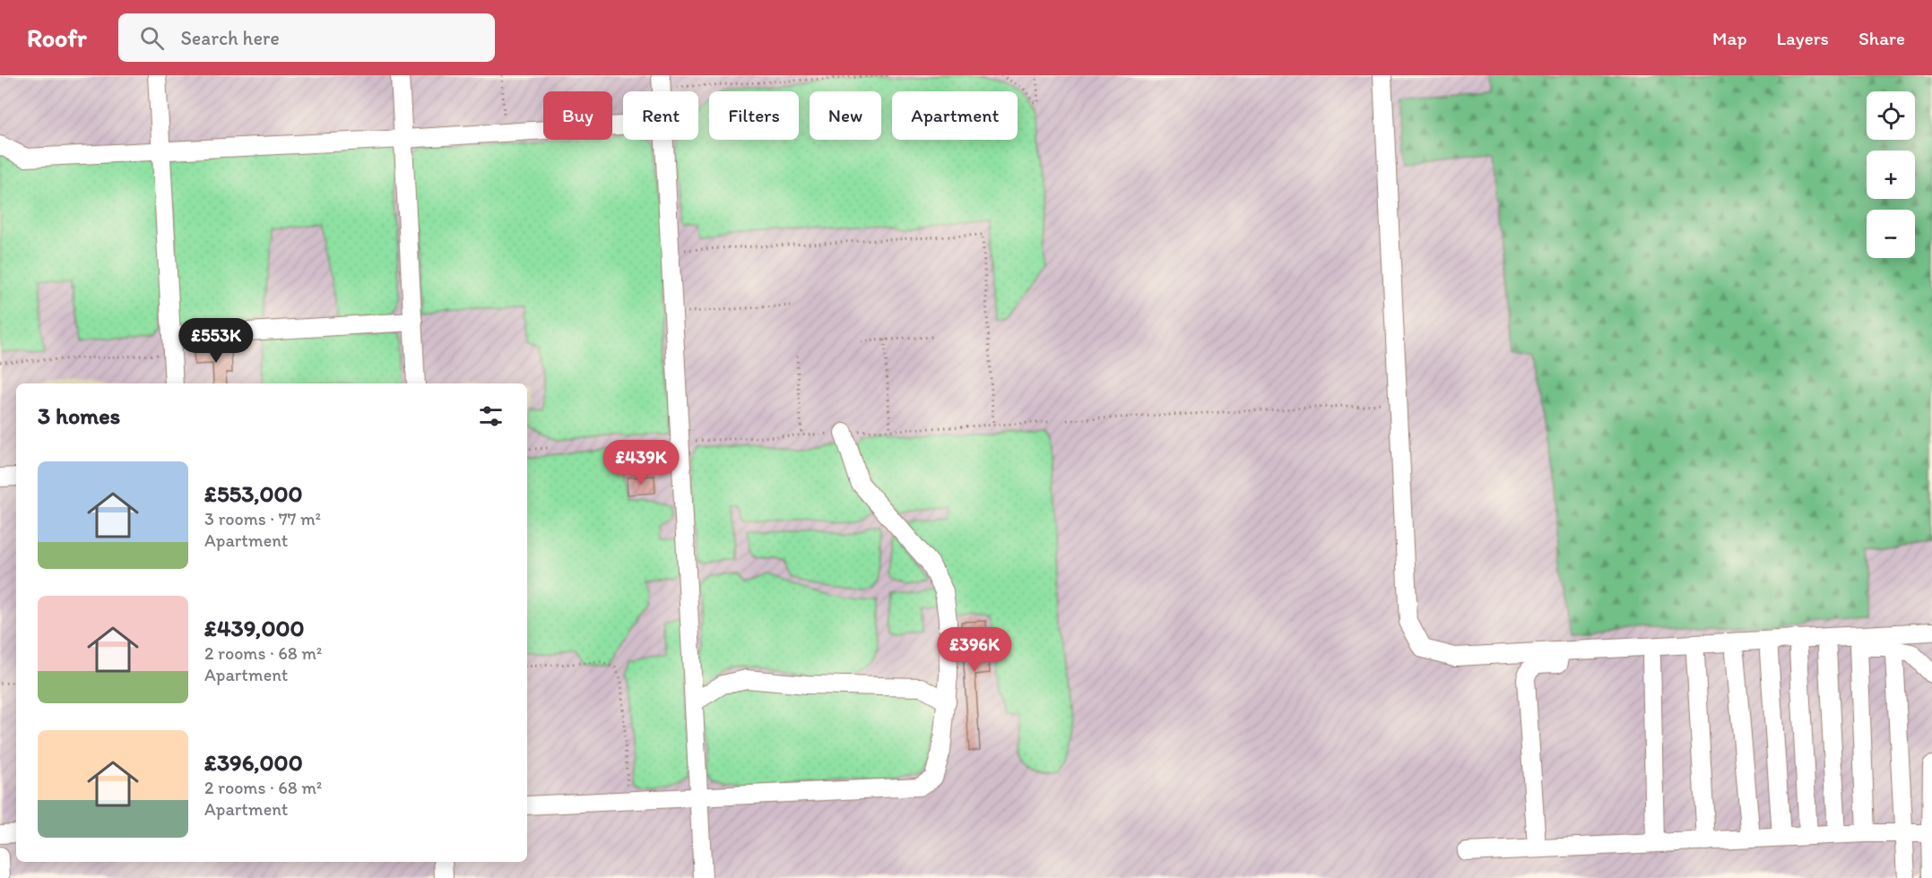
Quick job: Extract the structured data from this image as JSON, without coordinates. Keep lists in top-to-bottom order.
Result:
{
  "page": {
    "header": "Roofr",
    "search": "Search here",
    "nav": ["Map", "Layers", "Share"],
    "map_buttons": ["+", "−"],
    "chip": [
      "Buy",
      "Rent",
      "Filters",
      "New",
      "Apartment"
    ],
    "price": ["£553K", "£439K", "£396K"],
    "heading": "3 homes",
    "list": [
      {
        "name": "£553,000",
        "note": "3 rooms · 77 m² · Apartment"
      },
      {
        "name": "£439,000",
        "note": "2 rooms · 68 m² · Apartment"
      },
      {
        "name": "£396,000",
        "note": "2 rooms · 68 m² · Apartment"
      }
    ]
  }
}
